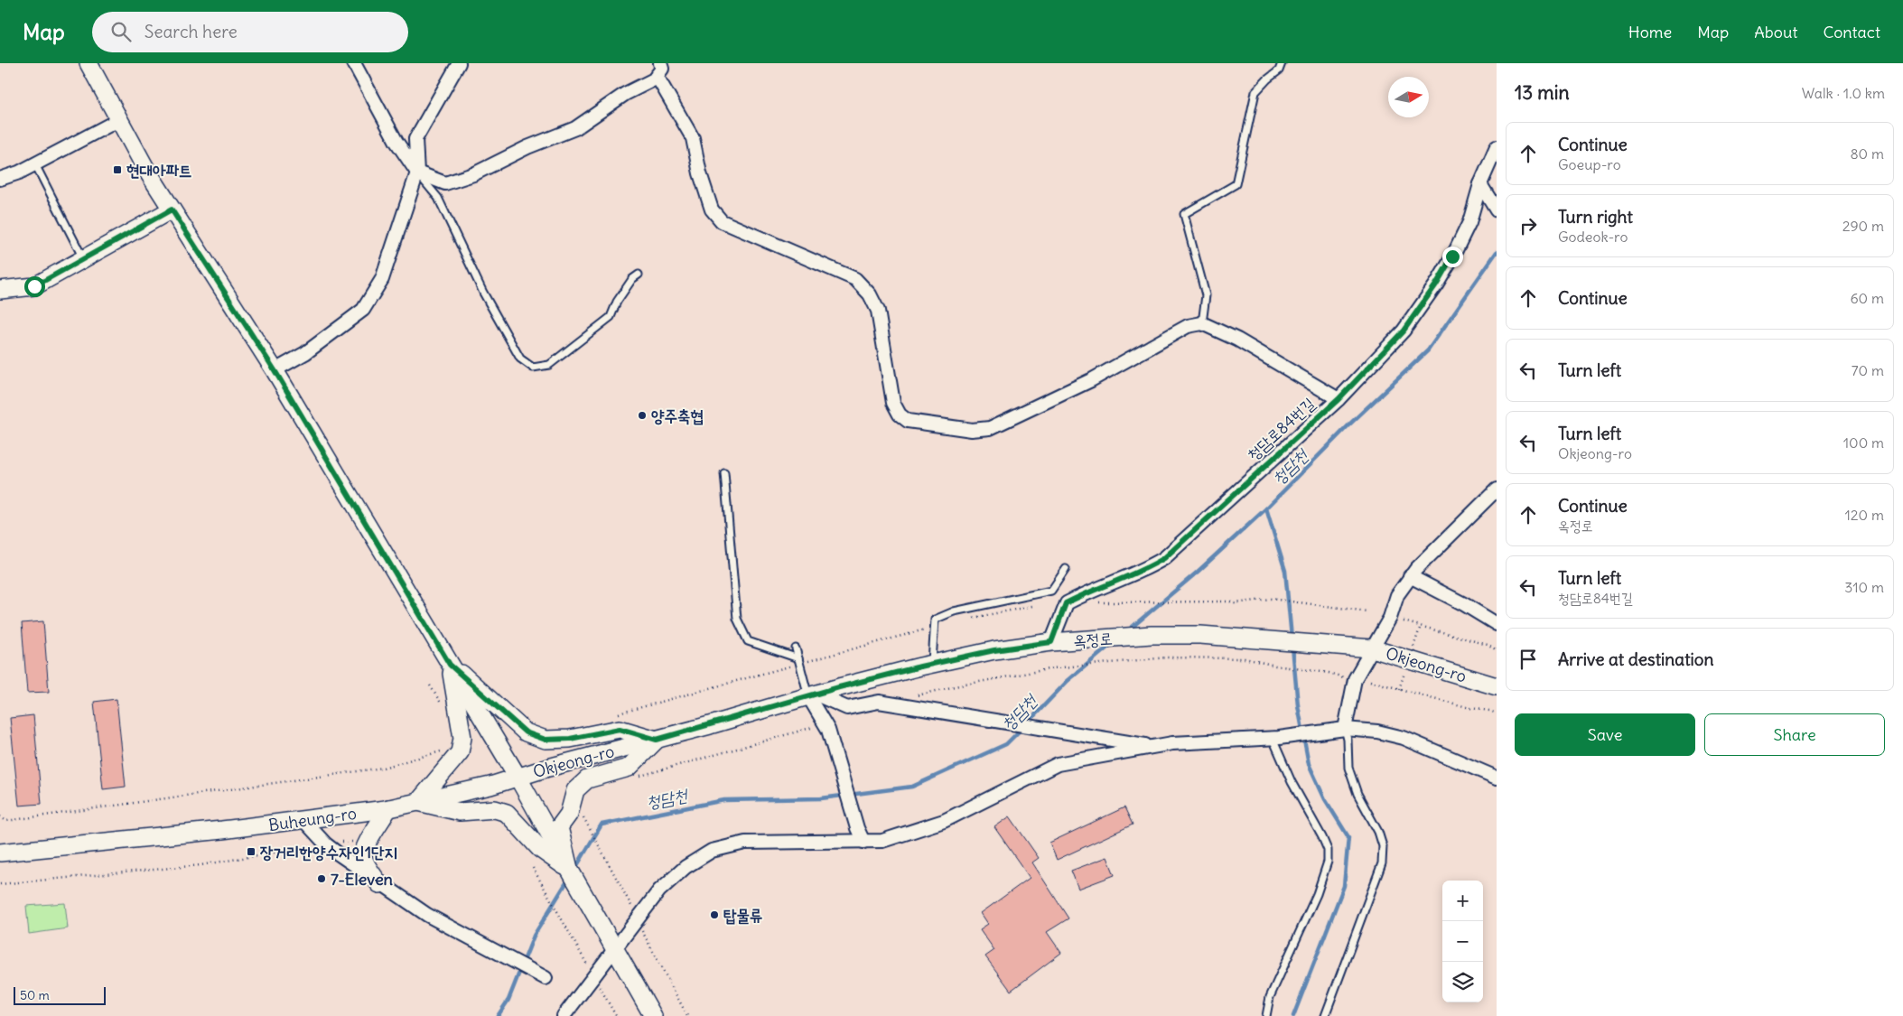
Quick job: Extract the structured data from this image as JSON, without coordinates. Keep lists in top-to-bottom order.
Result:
{
  "streets": {
    "main road": ["옥정로", "Okjeong-ro", "Buheung-ro"],
    "street": ["청담로84번길"]
  },
  "crossings": [
    ["청담로84번길", "옥정로"],
    ["옥정로", "Okjeong-ro"],
    ["Okjeong-ro", "Buheung-ro"]
  ],
  "water": ["청담천"],
  "places": {
    "transit": ["현대아파트", "장거리한양수자인1단지"],
    "other": ["양주축협", "7-Eleven", "탑물류"]
  },
  "scale_bar": "50 m",
  "north": "right",
  "page": {
    "header": "Map",
    "search": "Search here",
    "nav": [
      "Home",
      "Map",
      "About",
      "Contact"
    ],
    "heading": ["13 min", "Walk · 1.0 km"],
    "list": [
      ["Continue", "Goeup-ro", "80 m"],
      ["Turn right", "Godeok-ro", "290 m"],
      ["Continue", "60 m"],
      ["Turn left", "70 m"],
      ["Turn left", "Okjeong-ro", "100 m"],
      ["Continue", "옥정로", "120 m"],
      ["Turn left", "청담로84번길", "310 m"],
      "Arrive at destination"
    ],
    "buttons": ["Save", "Share"],
    "map_buttons": ["+", "−"],
    "scale": "50 m"
  }
}
